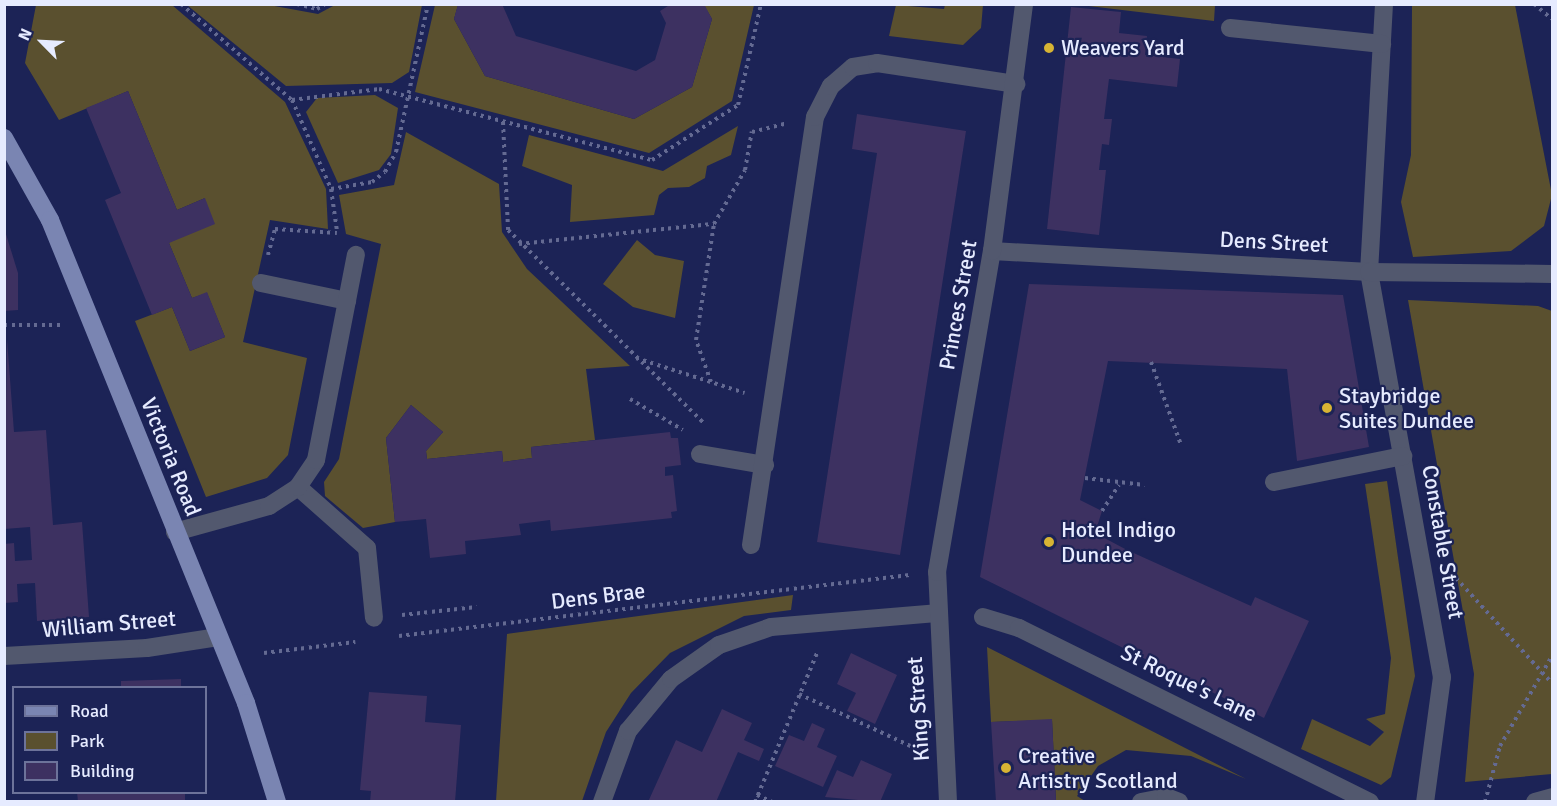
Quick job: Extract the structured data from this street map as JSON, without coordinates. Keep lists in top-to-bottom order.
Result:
{
  "streets": {
    "main road": ["Victoria Road"],
    "street": [
      "Dens Street",
      "Princes Street",
      "Constable Street",
      "William Street",
      "St Roque's Lane",
      "King Street"
    ],
    "path": ["Dens Brae"]
  },
  "crossings": [
    ["Dens Street", "Princes Street"],
    ["Dens Street", "Constable Street"],
    ["Princes Street", "Dens Brae"],
    ["Princes Street", "King Street"],
    ["Victoria Road", "William Street"]
  ],
  "places": [
    "Weavers Yard",
    "Staybridge Suites Dundee",
    "Hotel Indigo Dundee",
    "Creative Artistry Scotland"
  ],
  "legend": ["Road", "Park", "Building"],
  "north": "top left"
}
